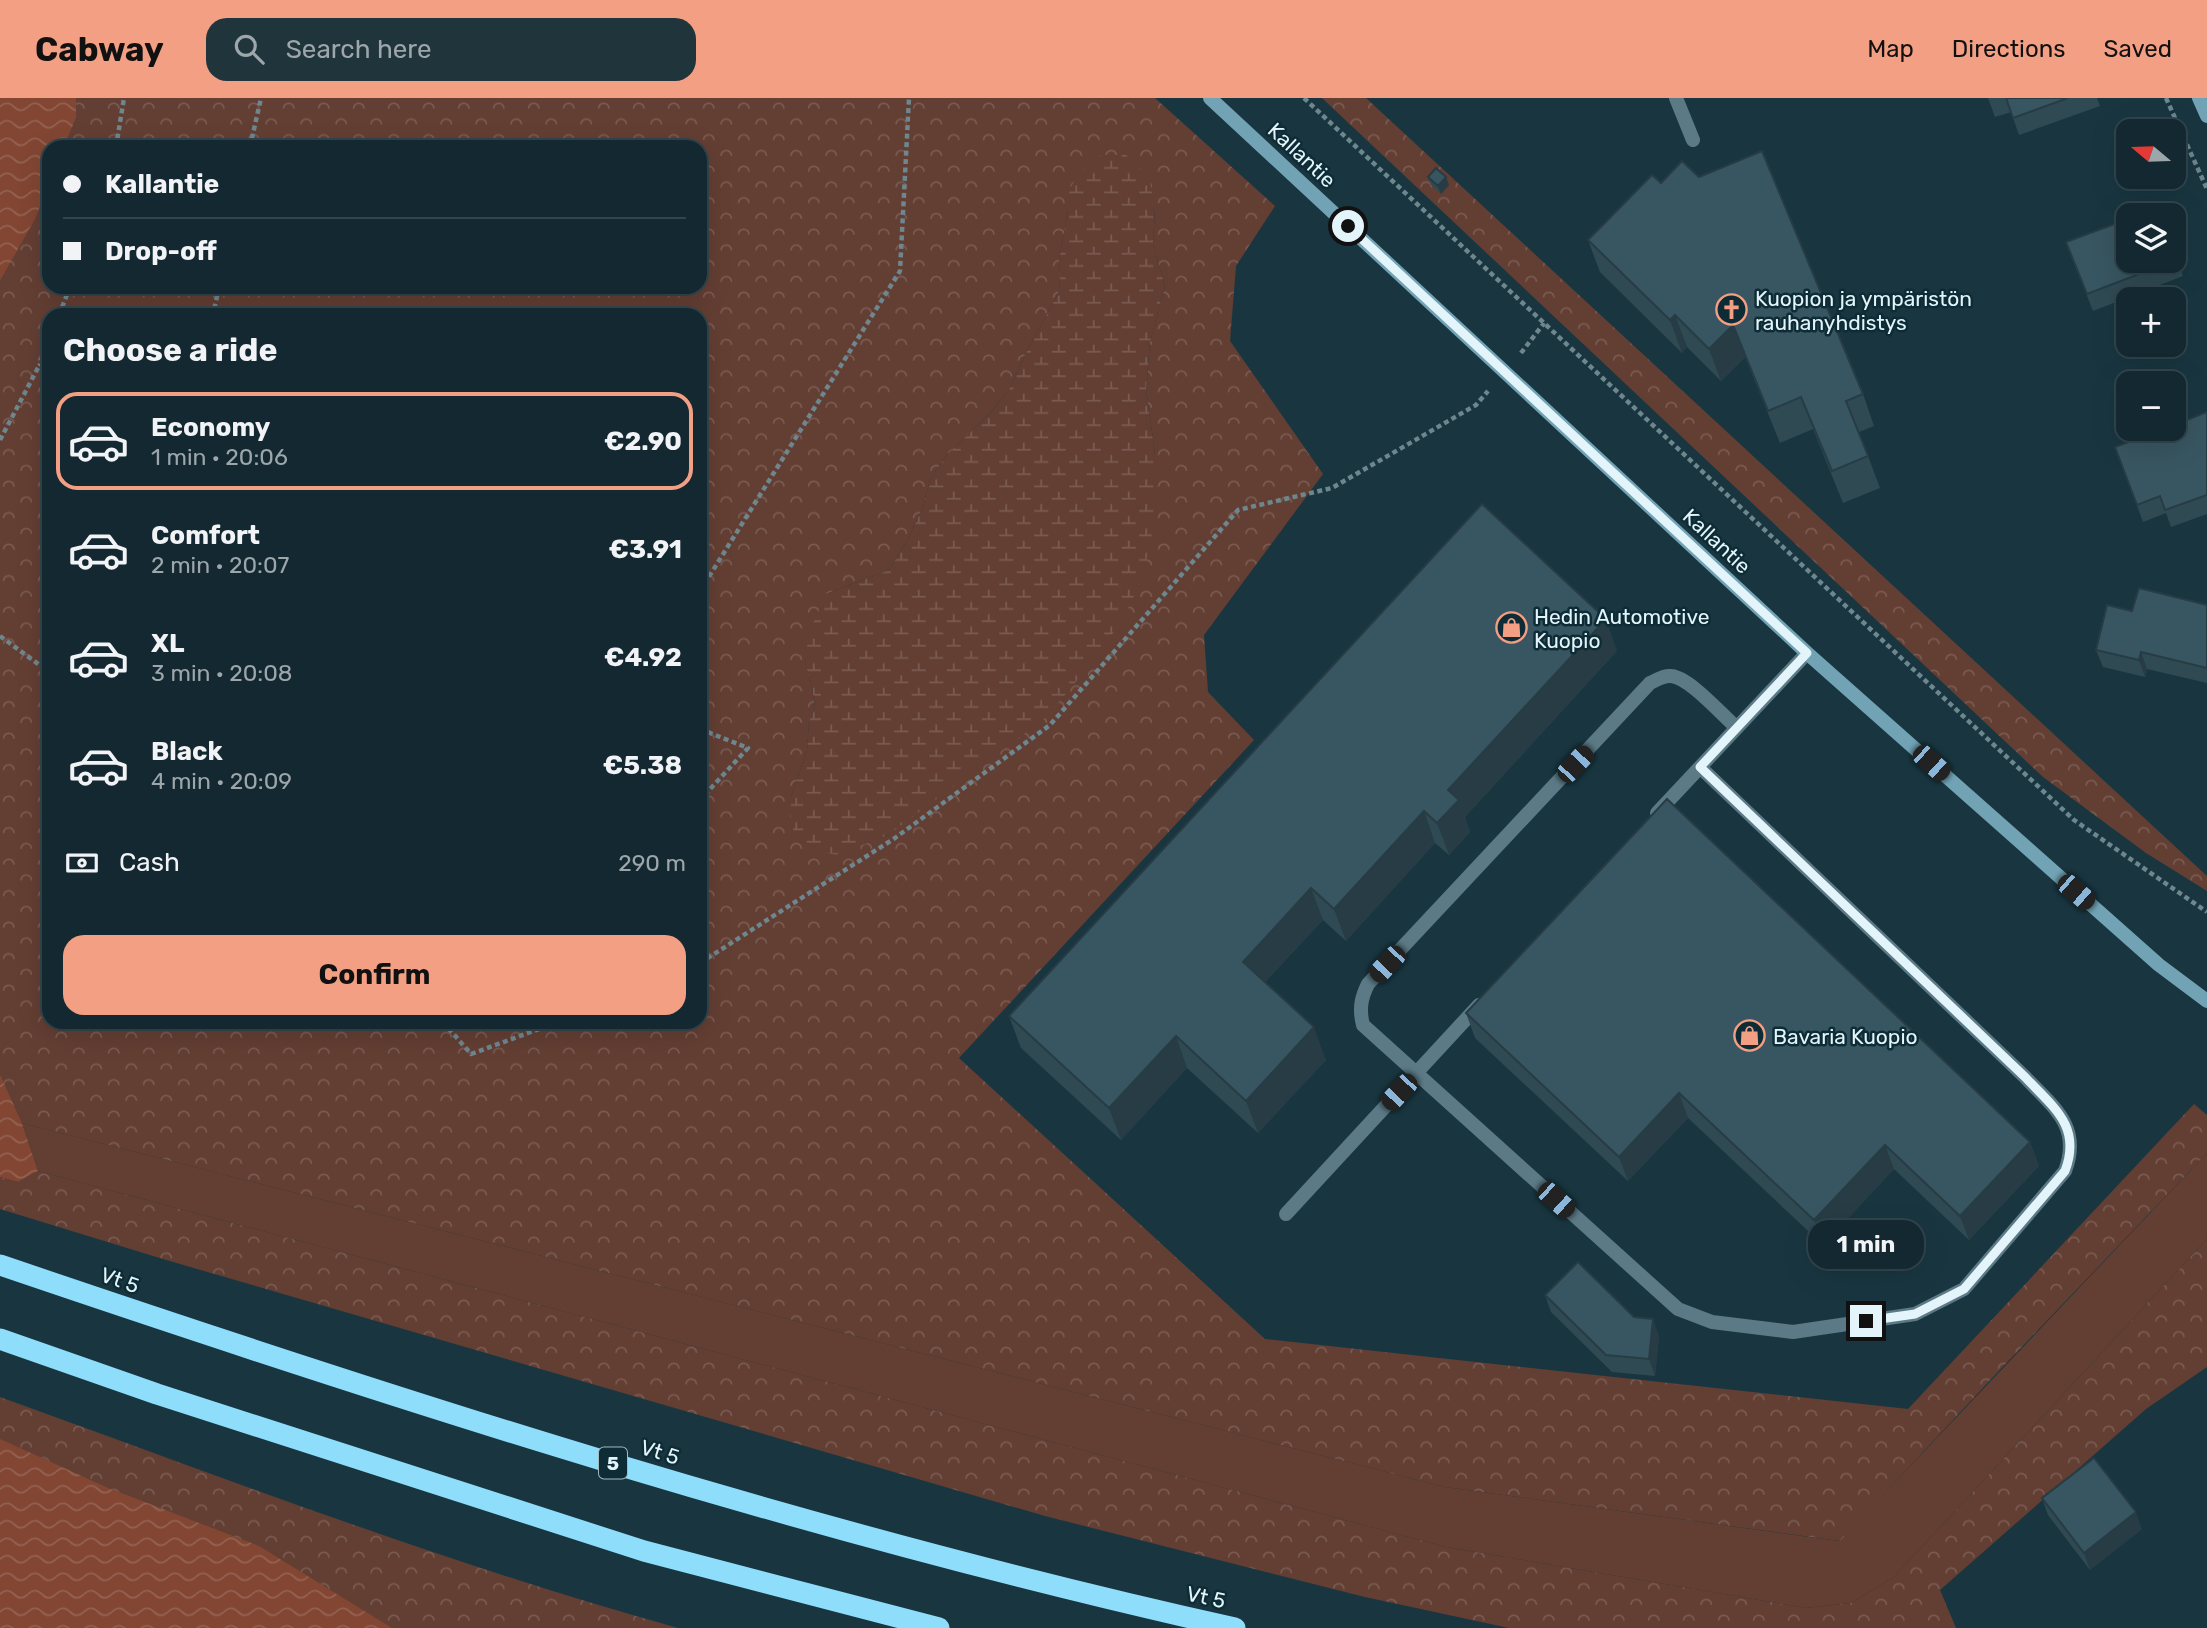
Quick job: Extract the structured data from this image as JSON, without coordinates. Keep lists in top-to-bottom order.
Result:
{
  "streets": {
    "highway": ["Vt 5", "5"],
    "main road": ["Kallantie"]
  },
  "places": {
    "church": ["Kuopion ja ympäristön rauhanyhdistys"],
    "shop": ["Hedin Automotive Kuopio", "Bavaria Kuopio"]
  },
  "north": "left",
  "page": {
    "header": "Cabway",
    "search": "Search here",
    "nav": ["Map", "Directions", "Saved"],
    "map_buttons": ["+", "−"],
    "banner": ["Kallantie", "Drop-off"],
    "heading": "Choose a ride",
    "list": [
      {
        "name": "Economy",
        "note": "1 min · 20:06",
        "value": "€2.90"
      },
      {
        "name": "Comfort",
        "note": "2 min · 20:07",
        "value": "€3.91"
      },
      {
        "name": "XL",
        "note": "3 min · 20:08",
        "value": "€4.92"
      },
      {
        "name": "Black",
        "note": "4 min · 20:09",
        "value": "€5.38"
      }
    ],
    "pay": ["Cash", "290 m"],
    "buttons": "Confirm",
    "bubble": "1 min"
  }
}
